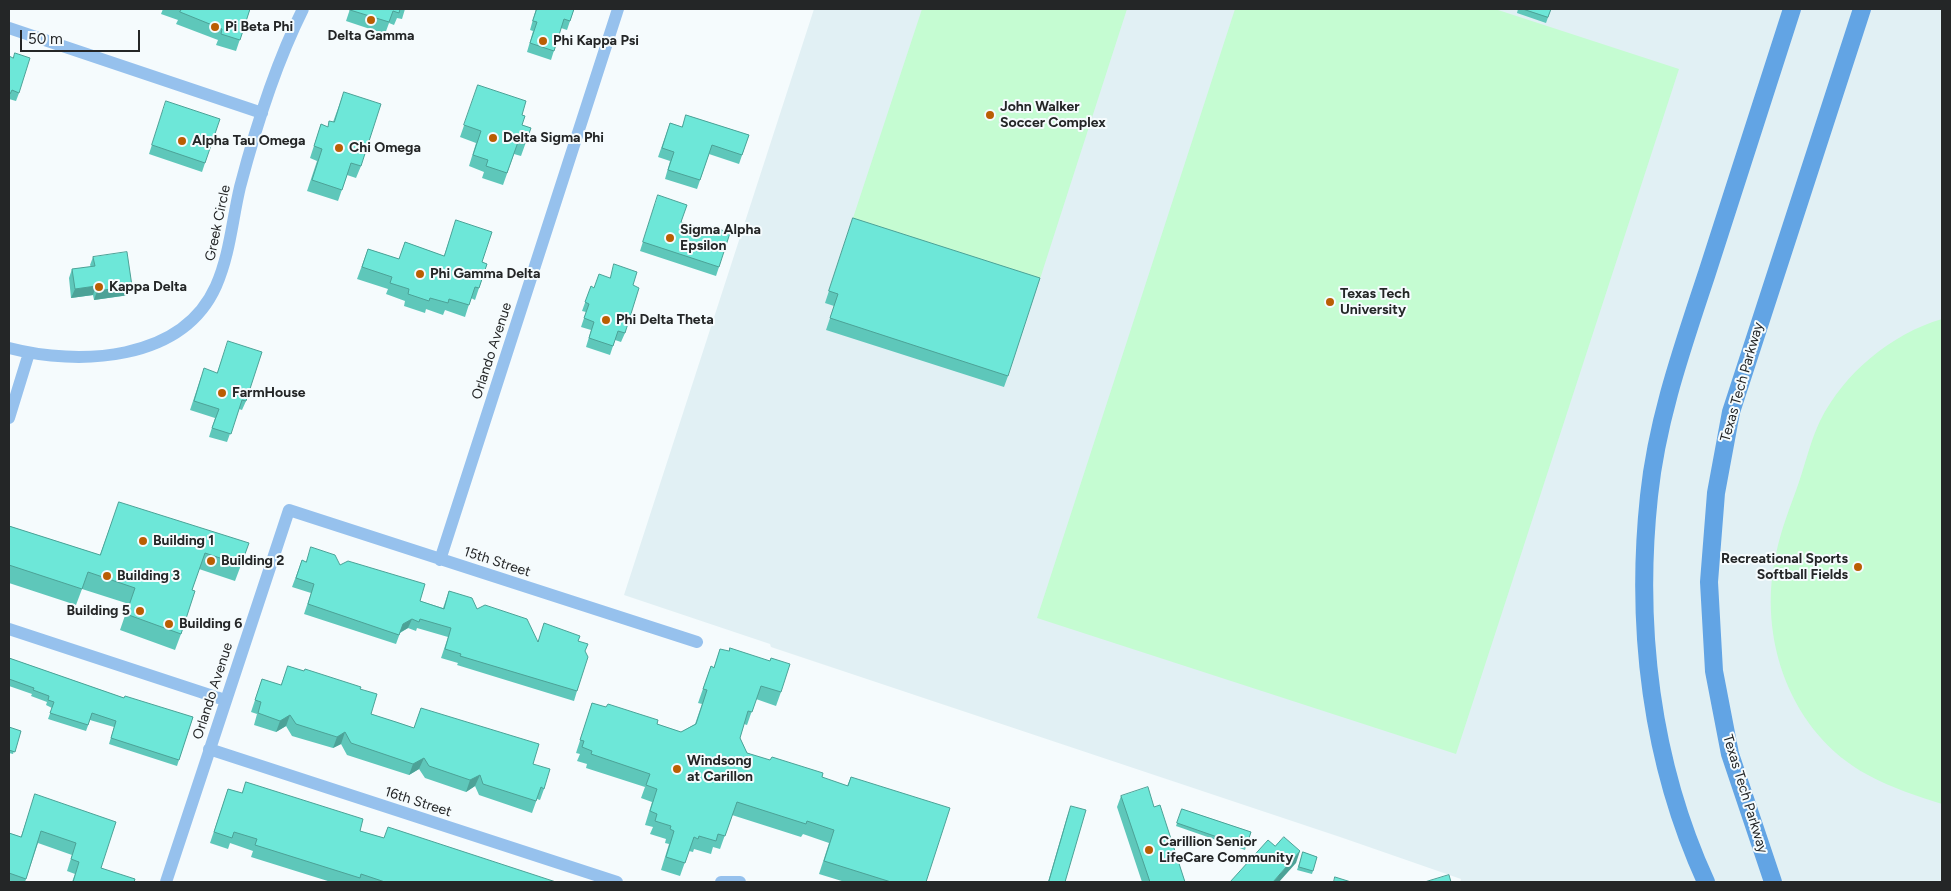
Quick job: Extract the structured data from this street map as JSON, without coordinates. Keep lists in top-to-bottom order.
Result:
{
  "streets": {
    "main road": ["Texas Tech Parkway"],
    "street": [
      "Greek Circle",
      "Orlando Avenue",
      "15th Street",
      "16th Street"
    ]
  },
  "crossings": [
    ["Orlando Avenue", "15th Street"],
    ["Orlando Avenue", "16th Street"]
  ],
  "places": [
    "Delta Gamma",
    "Pi Beta Phi",
    "Phi Kappa Psi",
    "John Walker Soccer Complex",
    "Delta Sigma Phi",
    "Alpha Tau Omega",
    "Chi Omega",
    "Sigma Alpha Epsilon",
    "Phi Gamma Delta",
    "Kappa Delta",
    "Texas Tech University",
    "Phi Delta Theta",
    "FarmHouse",
    "Building 1",
    "Building 2",
    "Recreational Sports Softball Fields",
    "Building 3",
    "Building 5",
    "Building 6",
    "Windsong at Carillon",
    "Carillion Senior LifeCare Community"
  ],
  "scale_bar": "50 m"
}
